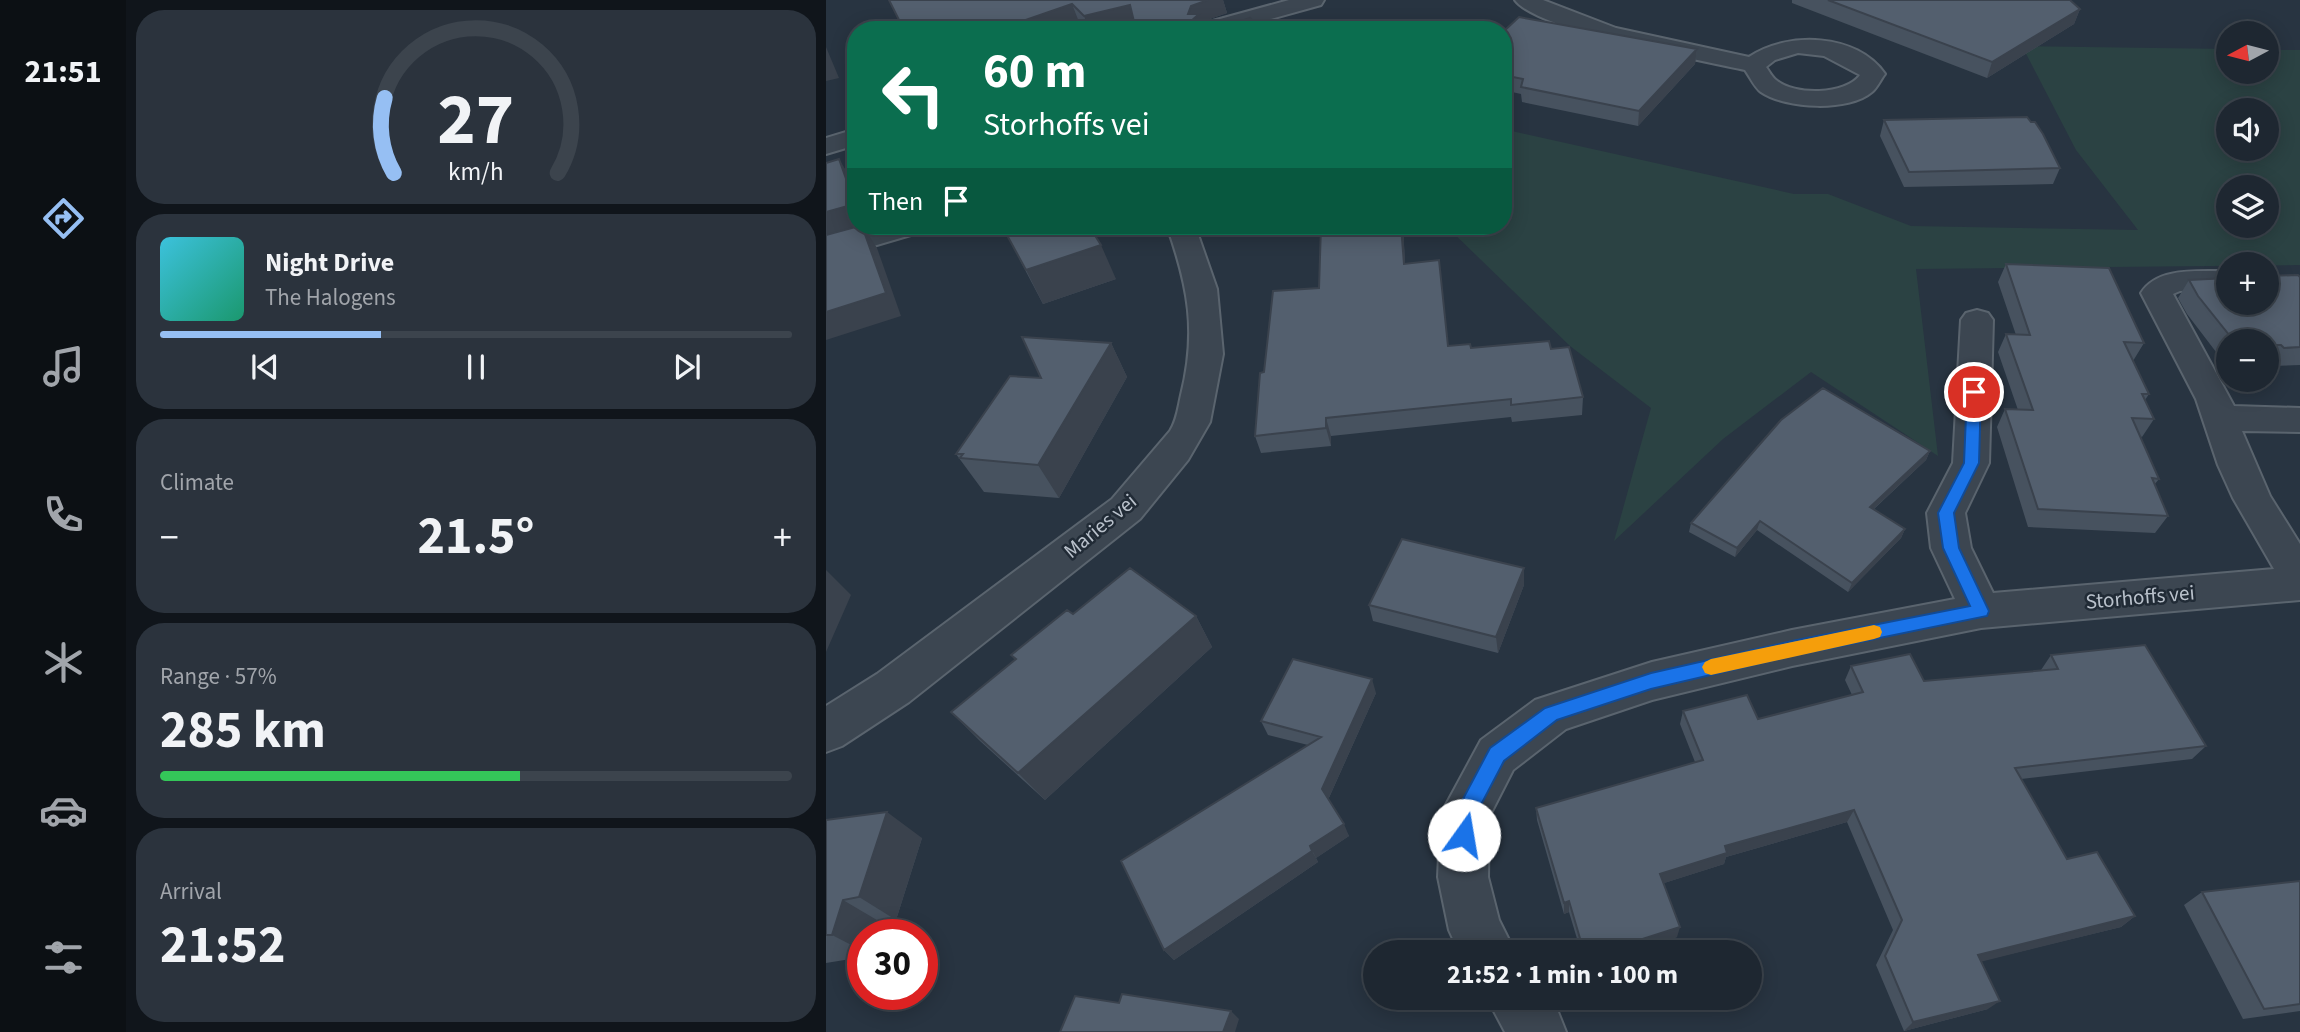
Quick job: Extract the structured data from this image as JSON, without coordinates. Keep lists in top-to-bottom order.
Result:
{
  "streets": {
    "street": ["Maries vei", "Storhoffs vei"]
  },
  "north": "left",
  "page": {
    "tabs": "21:51",
    "map_buttons": ["+", "−"],
    "turn": ["60 m", "Storhoffs vei"],
    "then": "Then",
    "song": ["Night Drive", "The Halogens"],
    "tile": [
      "Climate",
      ["Range · 57%", "285 km"],
      ["Arrival", "21:52"]
    ],
    "heat": ["−", "21.5°", "+"],
    "limit": "30",
    "trip": "21:52 · 1 min · 100 m",
    "gauge": ["27", "km/h"]
  }
}
